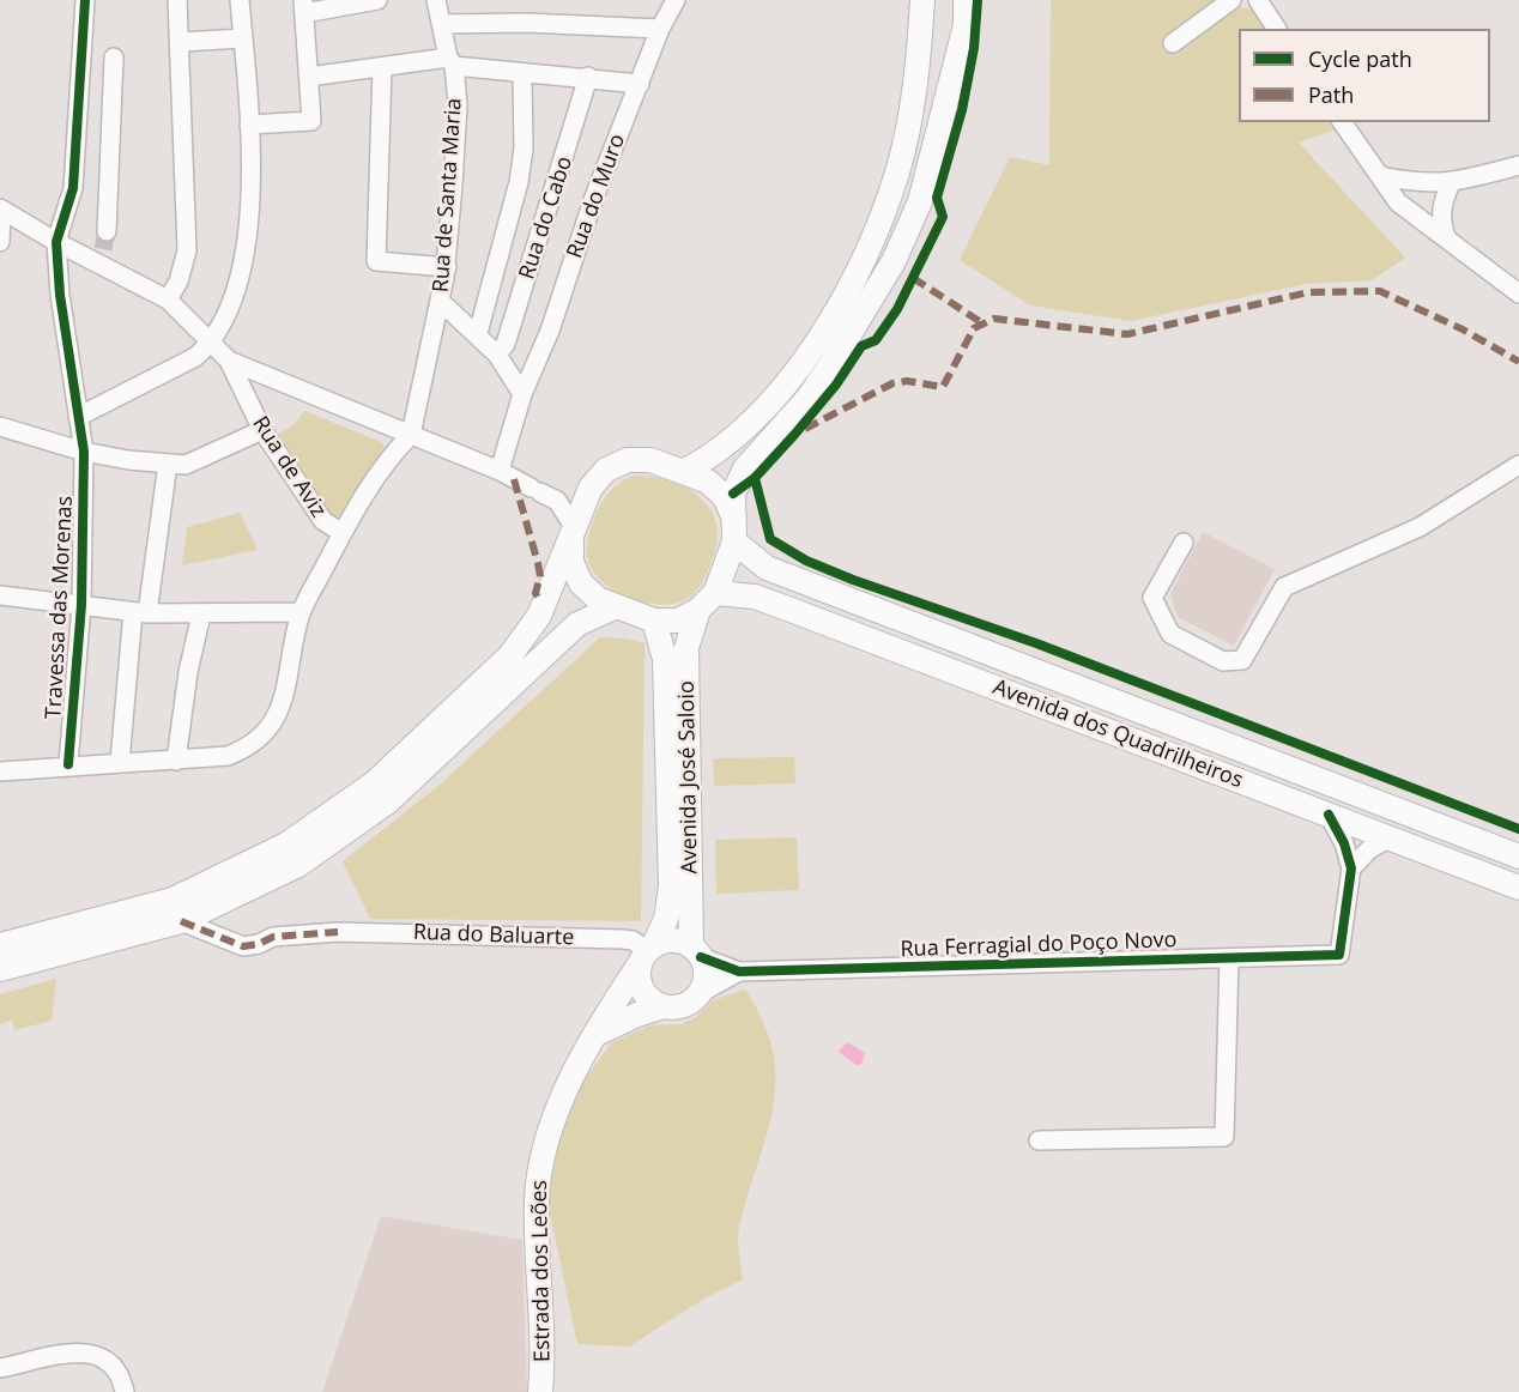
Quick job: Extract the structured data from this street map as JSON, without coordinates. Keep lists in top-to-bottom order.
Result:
{
  "streets": {
    "main road": ["Avenida dos Quadrilheiros", "Avenida José Saloio", "Estrada dos Leões"],
    "street": [
      "Rua de Santa Maria",
      "Rua do Muro",
      "Rua do Cabo",
      "Rua de Aviz",
      "Travessa das Morenas",
      "Rua do Baluarte",
      "Rua Ferragial do Poço Novo"
    ]
  },
  "crossings": [
    ["Rua de Santa Maria", "Rua de Aviz"],
    ["Rua do Muro", "Rua de Aviz"],
    ["Rua de Aviz", "Travessa das Morenas"],
    ["Rua de Aviz", "Avenida dos Quadrilheiros"],
    ["Rua de Aviz", "Avenida José Saloio"],
    ["Avenida dos Quadrilheiros", "Avenida José Saloio"],
    ["Avenida José Saloio", "Rua do Baluarte"],
    ["Avenida José Saloio", "Estrada dos Leões"]
  ],
  "legend": ["Cycle path", "Path"]
}
